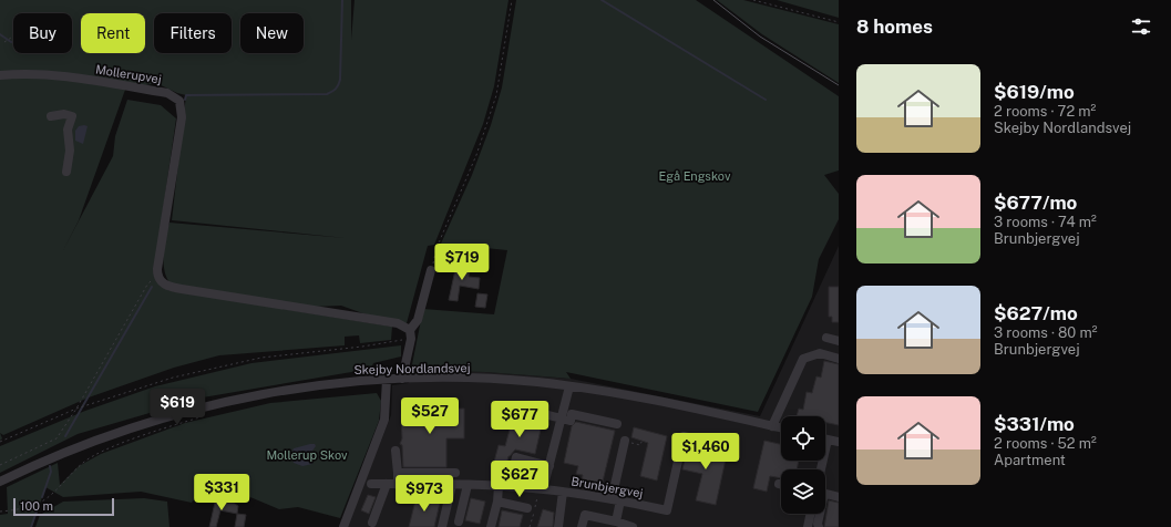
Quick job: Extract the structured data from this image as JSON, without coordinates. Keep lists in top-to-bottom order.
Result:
{
  "streets": {
    "street": ["Mollerupvej", "Skejby Nordlandsvej", "Brunbjergvej"]
  },
  "parks": ["Egå Engskov", "Mollerup Skov"],
  "scale_bar": "100 m",
  "page": {
    "heading": "8 homes",
    "chip": [
      "Buy",
      "Rent",
      "Filters",
      "New"
    ],
    "list": [
      {
        "name": "$619/mo",
        "note": "2 rooms · 72 m² · Skejby Nordlandsvej"
      },
      {
        "name": "$677/mo",
        "note": "3 rooms · 74 m² · Brunbjergvej"
      },
      {
        "name": "$627/mo",
        "note": "3 rooms · 80 m² · Brunbjergvej"
      },
      {
        "name": "$331/mo",
        "note": "2 rooms · 52 m² · Apartment"
      }
    ],
    "price": [
      "$719",
      "$619",
      "$527",
      "$677",
      "$1,460",
      "$627",
      "$331",
      "$973"
    ],
    "scale": "100 m"
  }
}
